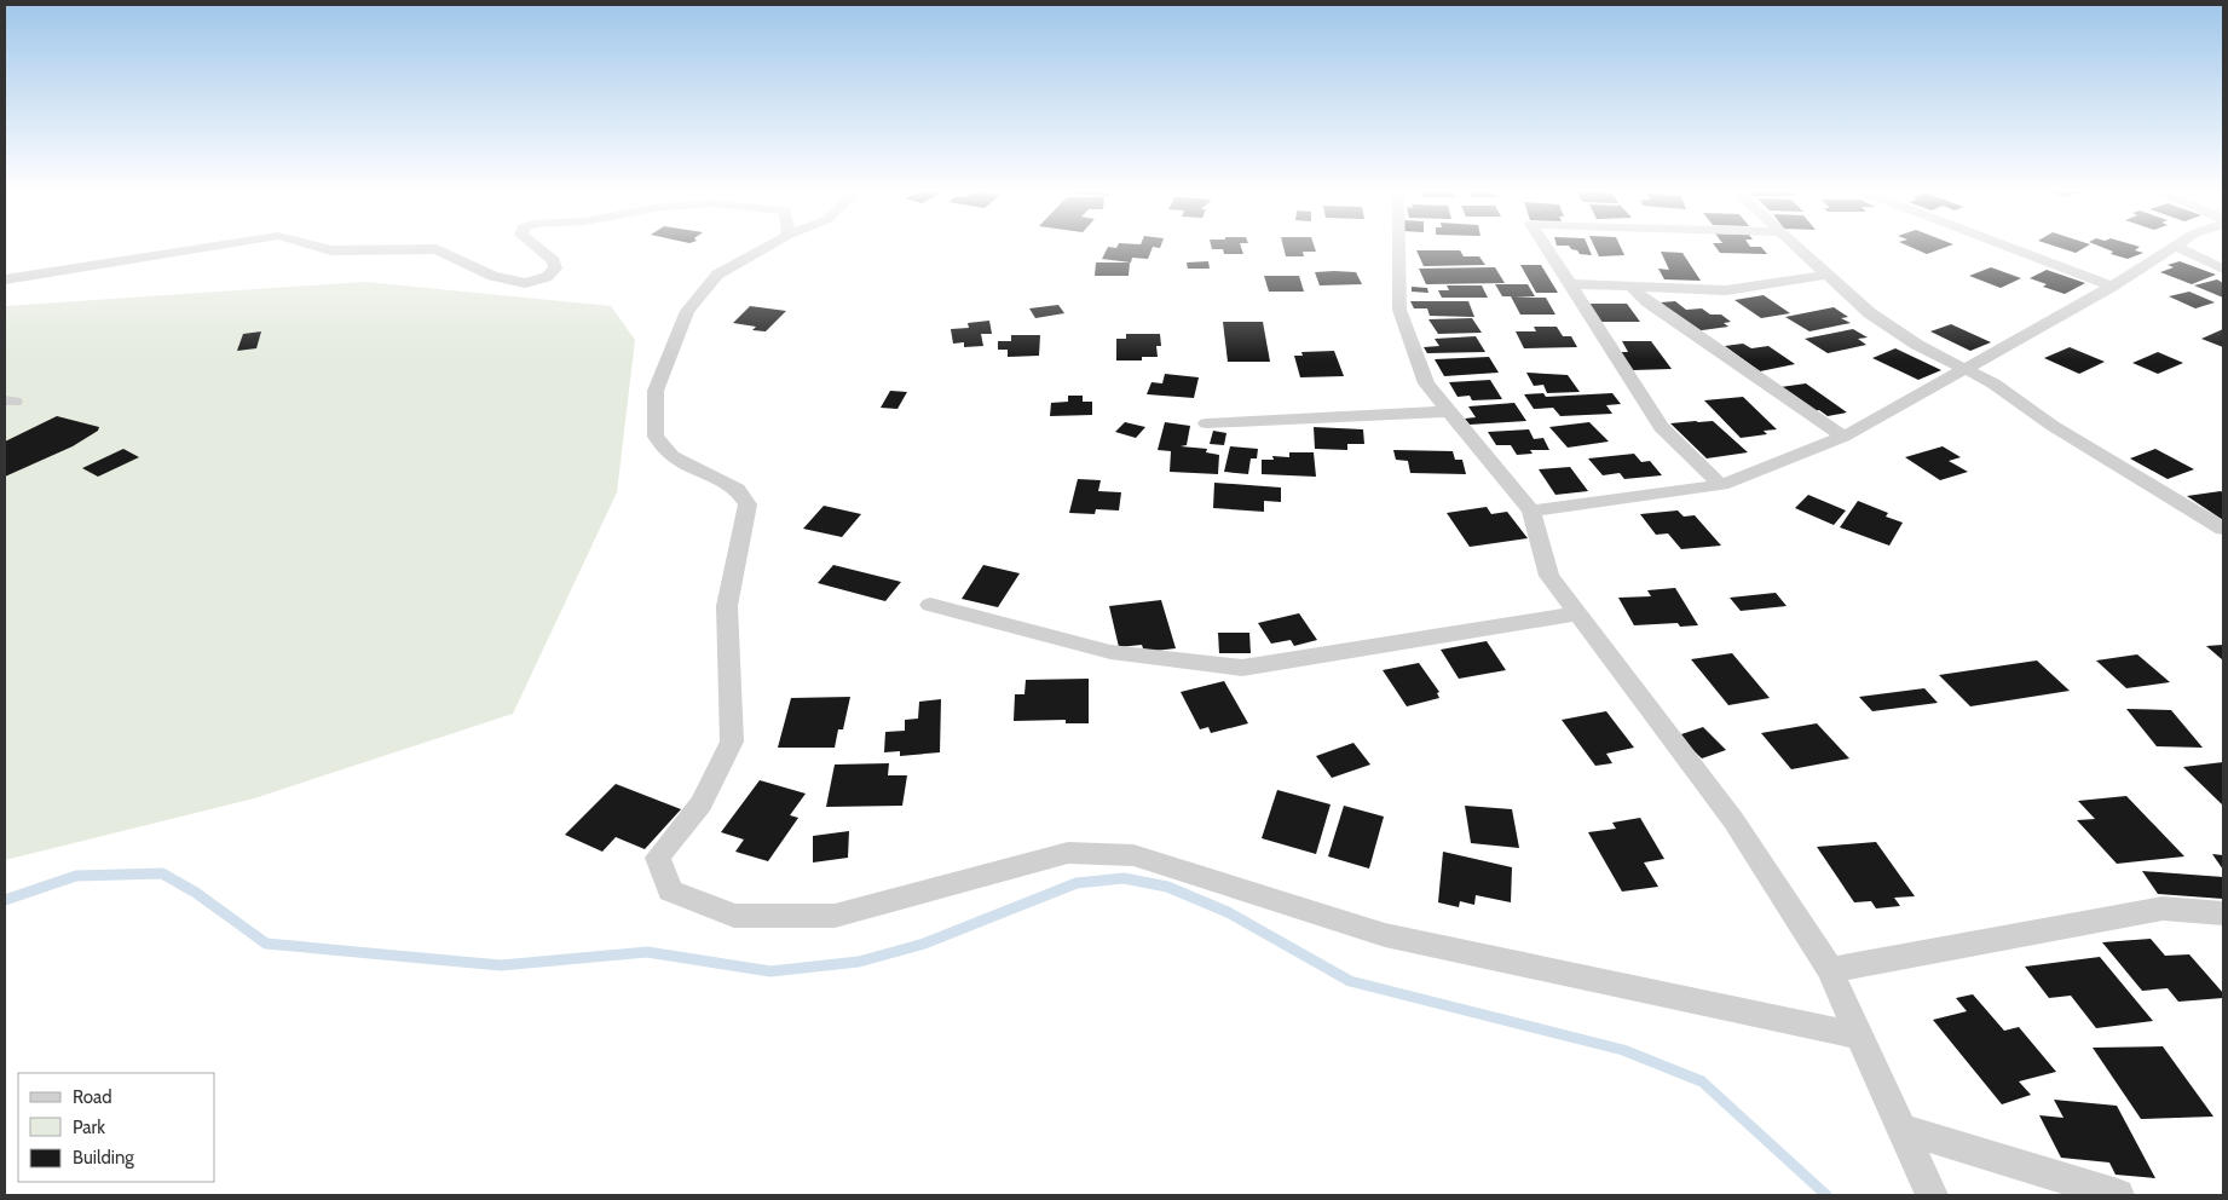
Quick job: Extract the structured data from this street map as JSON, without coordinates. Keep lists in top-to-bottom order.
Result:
{
  "legend": ["Road", "Park", "Building"]
}
